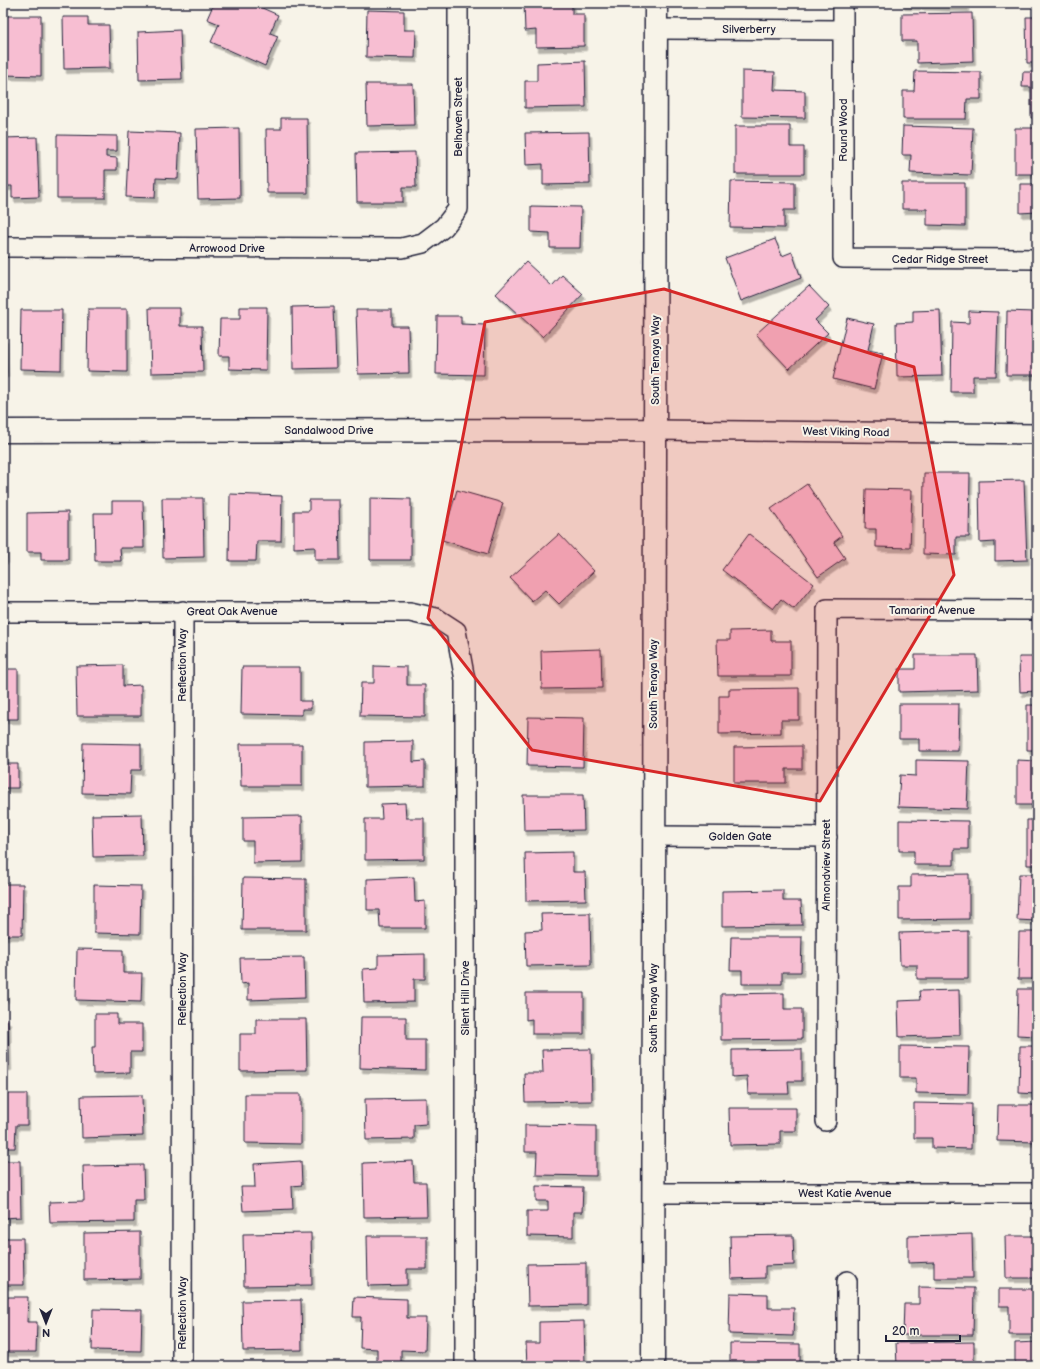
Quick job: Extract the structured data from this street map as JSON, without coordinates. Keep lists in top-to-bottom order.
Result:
{
  "streets": {
    "street": [
      "Silverberry",
      "Belhaven Street",
      "Round Wood",
      "Arrowood Drive",
      "Cedar Ridge Street",
      "South Tenaya Way",
      "Sandalwood Drive",
      "West Viking Road",
      "Tamarind Avenue",
      "Great Oak Avenue",
      "Reflection Way",
      "Golden Gate",
      "Almondview Street",
      "Silent Hill Drive",
      "West Katie Avenue"
    ]
  },
  "crossings": [
    ["Silverberry", "Round Wood"],
    ["Silverberry", "South Tenaya Way"],
    ["Belhaven Street", "Arrowood Drive"],
    ["Round Wood", "Cedar Ridge Street"],
    ["South Tenaya Way", "Sandalwood Drive"],
    ["South Tenaya Way", "West Viking Road"],
    ["South Tenaya Way", "Golden Gate"],
    ["South Tenaya Way", "West Katie Avenue"],
    ["Sandalwood Drive", "West Viking Road"],
    ["Tamarind Avenue", "Almondview Street"],
    ["Great Oak Avenue", "Reflection Way"],
    ["Great Oak Avenue", "Silent Hill Drive"],
    ["Golden Gate", "Almondview Street"]
  ],
  "scale_bar": "20 m",
  "north": "bottom"
}
